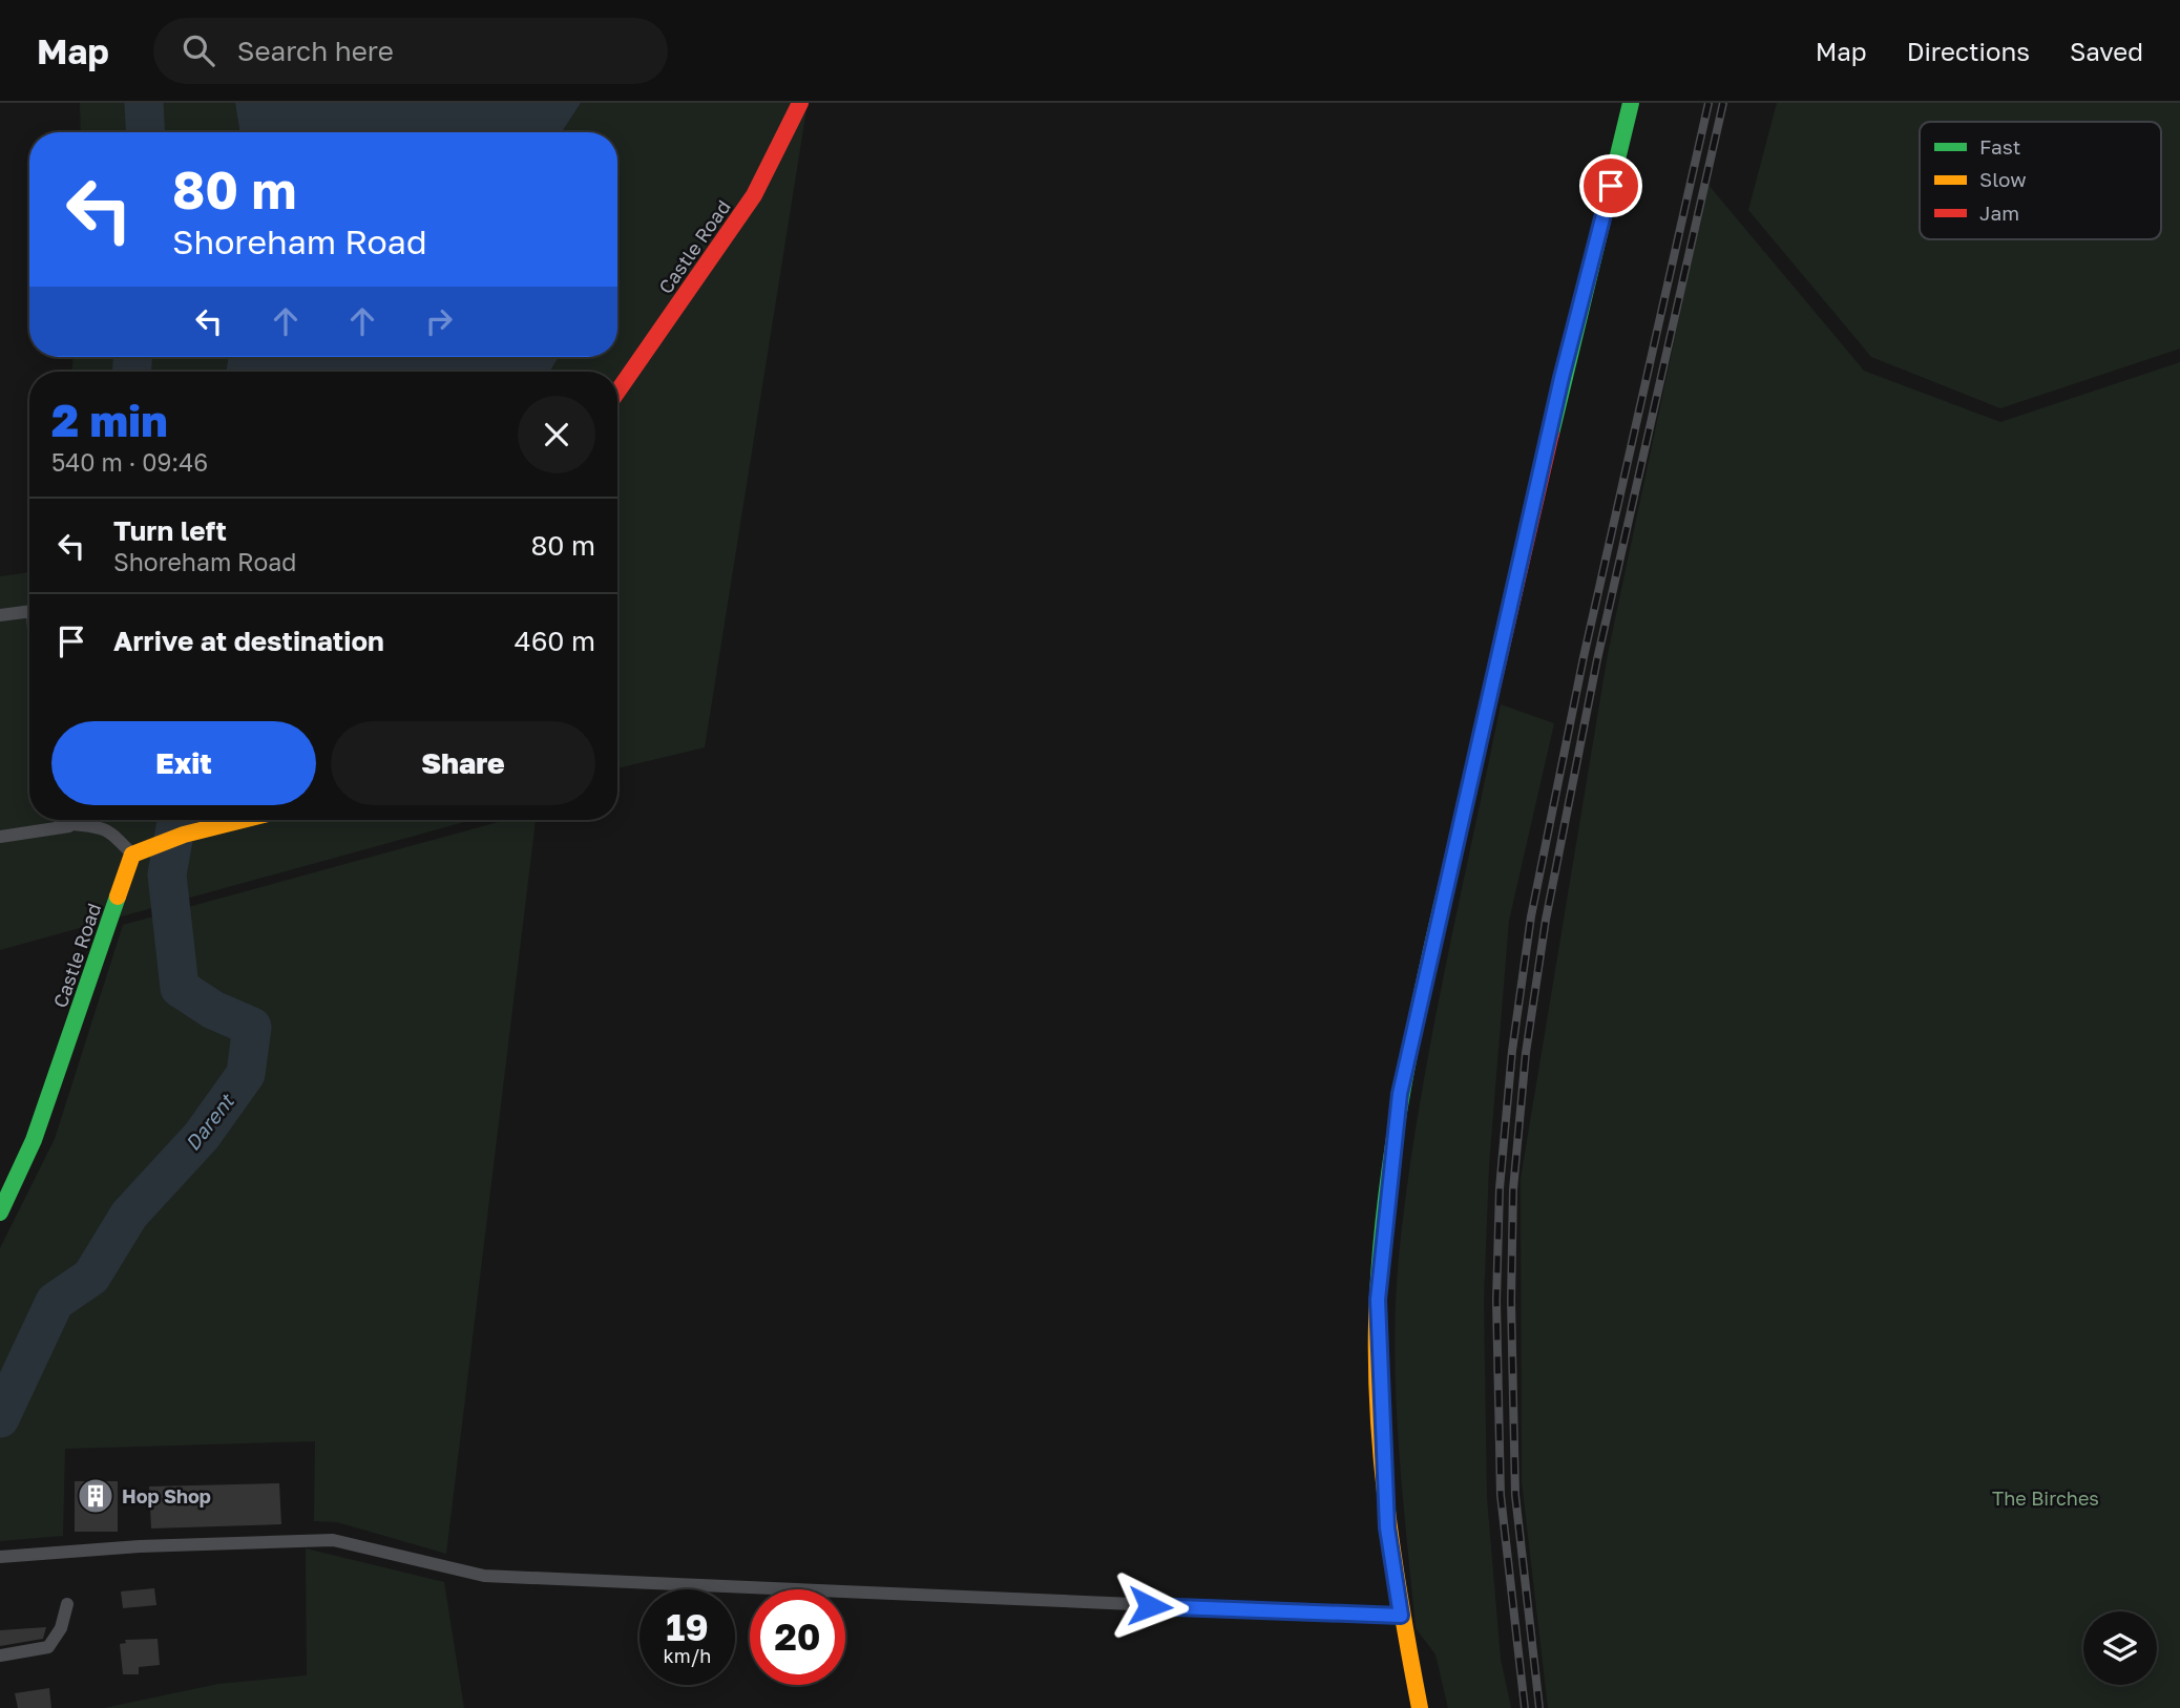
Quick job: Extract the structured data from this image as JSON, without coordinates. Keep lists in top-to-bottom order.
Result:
{
  "streets": {
    "main road": ["Castle Road"]
  },
  "water": ["Darent"],
  "parks": ["The Birches"],
  "places": {
    "building": ["Hop Shop"]
  },
  "legend": ["Fast", "Slow", "Jam"],
  "page": {
    "header": "Map",
    "search": "Search here",
    "nav": ["Map", "Directions", "Saved"],
    "turn": ["80 m", "Shoreham Road"],
    "heading": ["2 min", "540 m · 09:46"],
    "list": [
      {
        "name": "Turn left",
        "note": "Shoreham Road",
        "value": "80 m"
      },
      {
        "name": "Arrive at destination",
        "value": "460 m"
      }
    ],
    "buttons": ["Exit", "Share"],
    "speed": "19 km/h",
    "limit": "20"
  }
}
